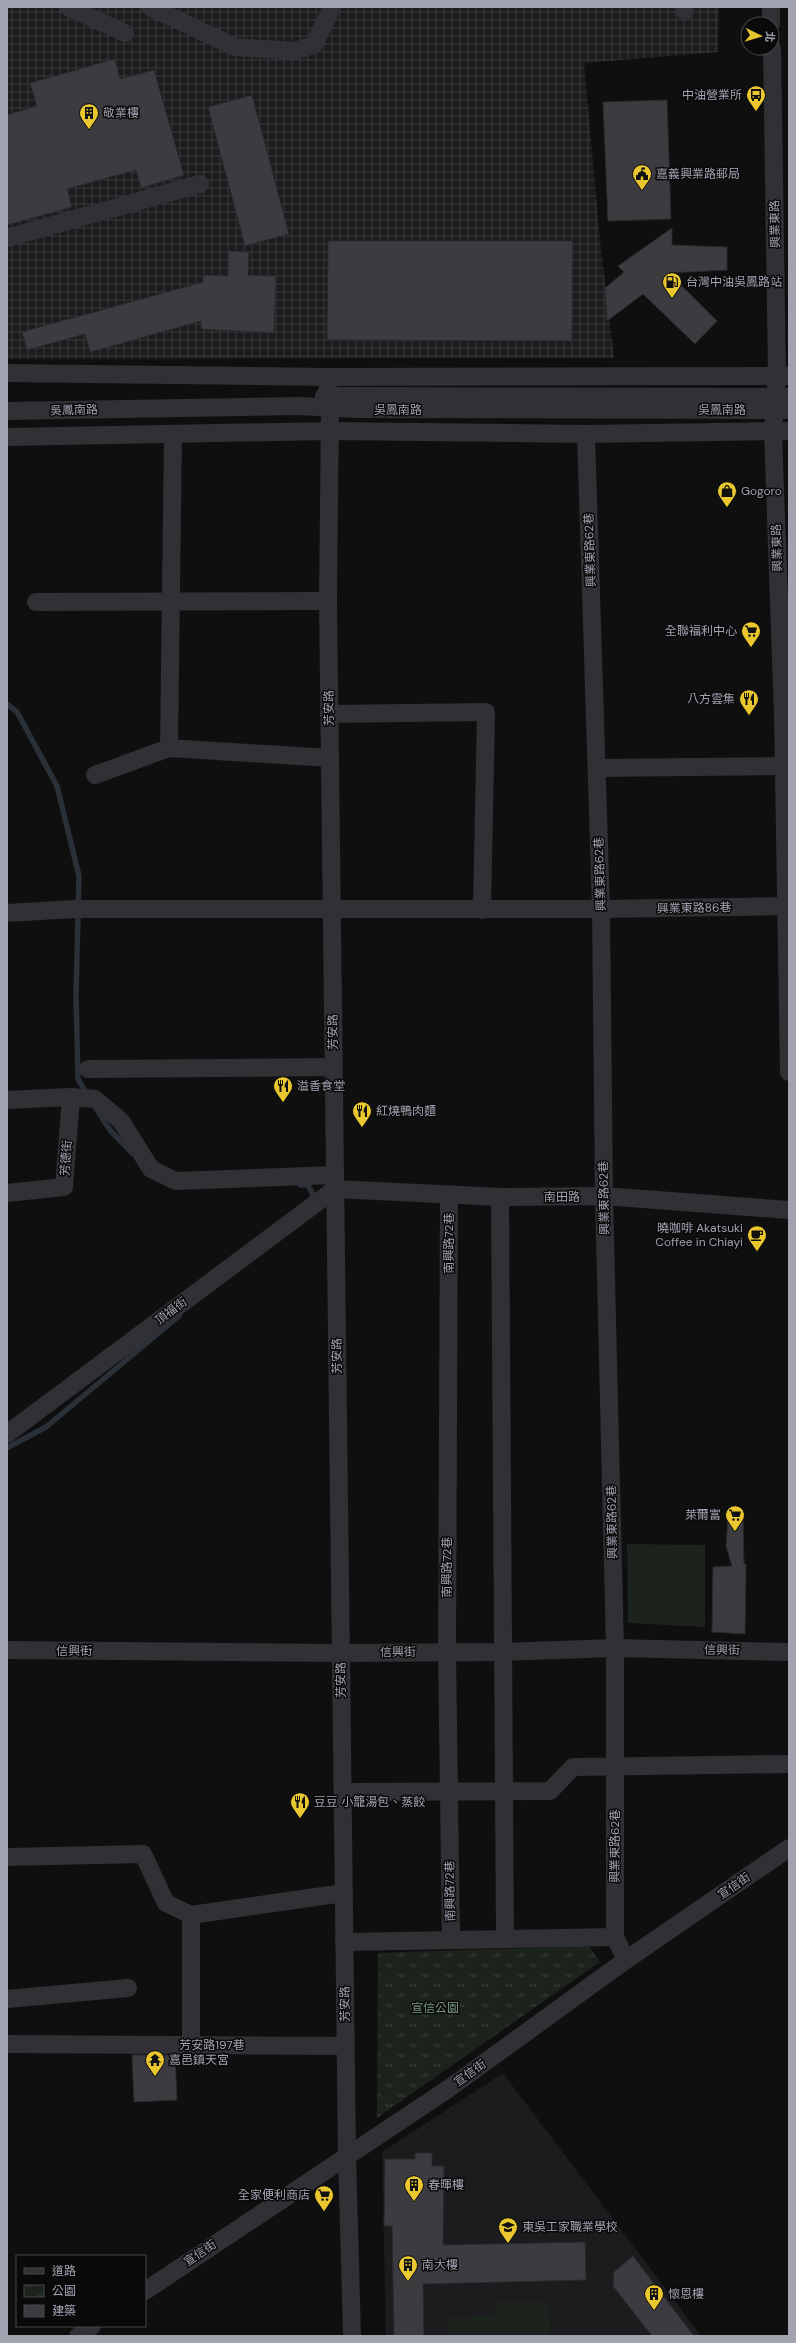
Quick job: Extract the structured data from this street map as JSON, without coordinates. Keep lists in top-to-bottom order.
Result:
{
  "streets": {
    "street": [
      "興業東路",
      "吳鳳南路",
      "興業東路62巷",
      "芳安路",
      "興業東路86巷",
      "芳德街",
      "南田路",
      "南興路72巷",
      "頂福街",
      "信興街",
      "宣信街",
      "芳安路197巷"
    ]
  },
  "crossings": [
    ["興業東路", "吳鳳南路"],
    ["興業東路", "興業東路86巷"],
    ["吳鳳南路", "興業東路62巷"],
    ["吳鳳南路", "芳安路"],
    ["興業東路62巷", "興業東路86巷"],
    ["興業東路62巷", "南田路"],
    ["興業東路62巷", "信興街"],
    ["興業東路62巷", "宣信街"],
    ["芳安路", "興業東路86巷"],
    ["芳安路", "南田路"],
    ["芳安路", "頂福街"],
    ["芳安路", "信興街"],
    ["芳安路", "宣信街"],
    ["芳安路", "芳安路197巷"],
    ["芳德街", "南田路"],
    ["南田路", "南興路72巷"],
    ["南田路", "頂福街"],
    ["南興路72巷", "信興街"]
  ],
  "parks": ["宣信公園"],
  "places": {
    "bus stop": ["中油營業所"],
    "building": [
      "敬業樓",
      "春暉樓",
      "南大樓",
      "懷恩樓"
    ],
    "public building": ["嘉義興業路郵局"],
    "fuel station": ["台灣中油吳鳳路站"],
    "shop": ["Gogoro"],
    "supermarket": ["全聯福利中心", "萊爾富", "全家便利商店"],
    "restaurant": [
      "八方雲集",
      "溢香食堂",
      "紅燒鴨肉麵",
      "豆豆 小籠湯包、蒸餃"
    ],
    "cafe": ["曉咖啡 Akatsuki Coffee in Chiayi"],
    "temple": ["嘉邑鎮天宮"],
    "school or university": ["東吳工家職業學校"]
  },
  "legend": ["道路", "公園", "建築"],
  "north": "right"
}
